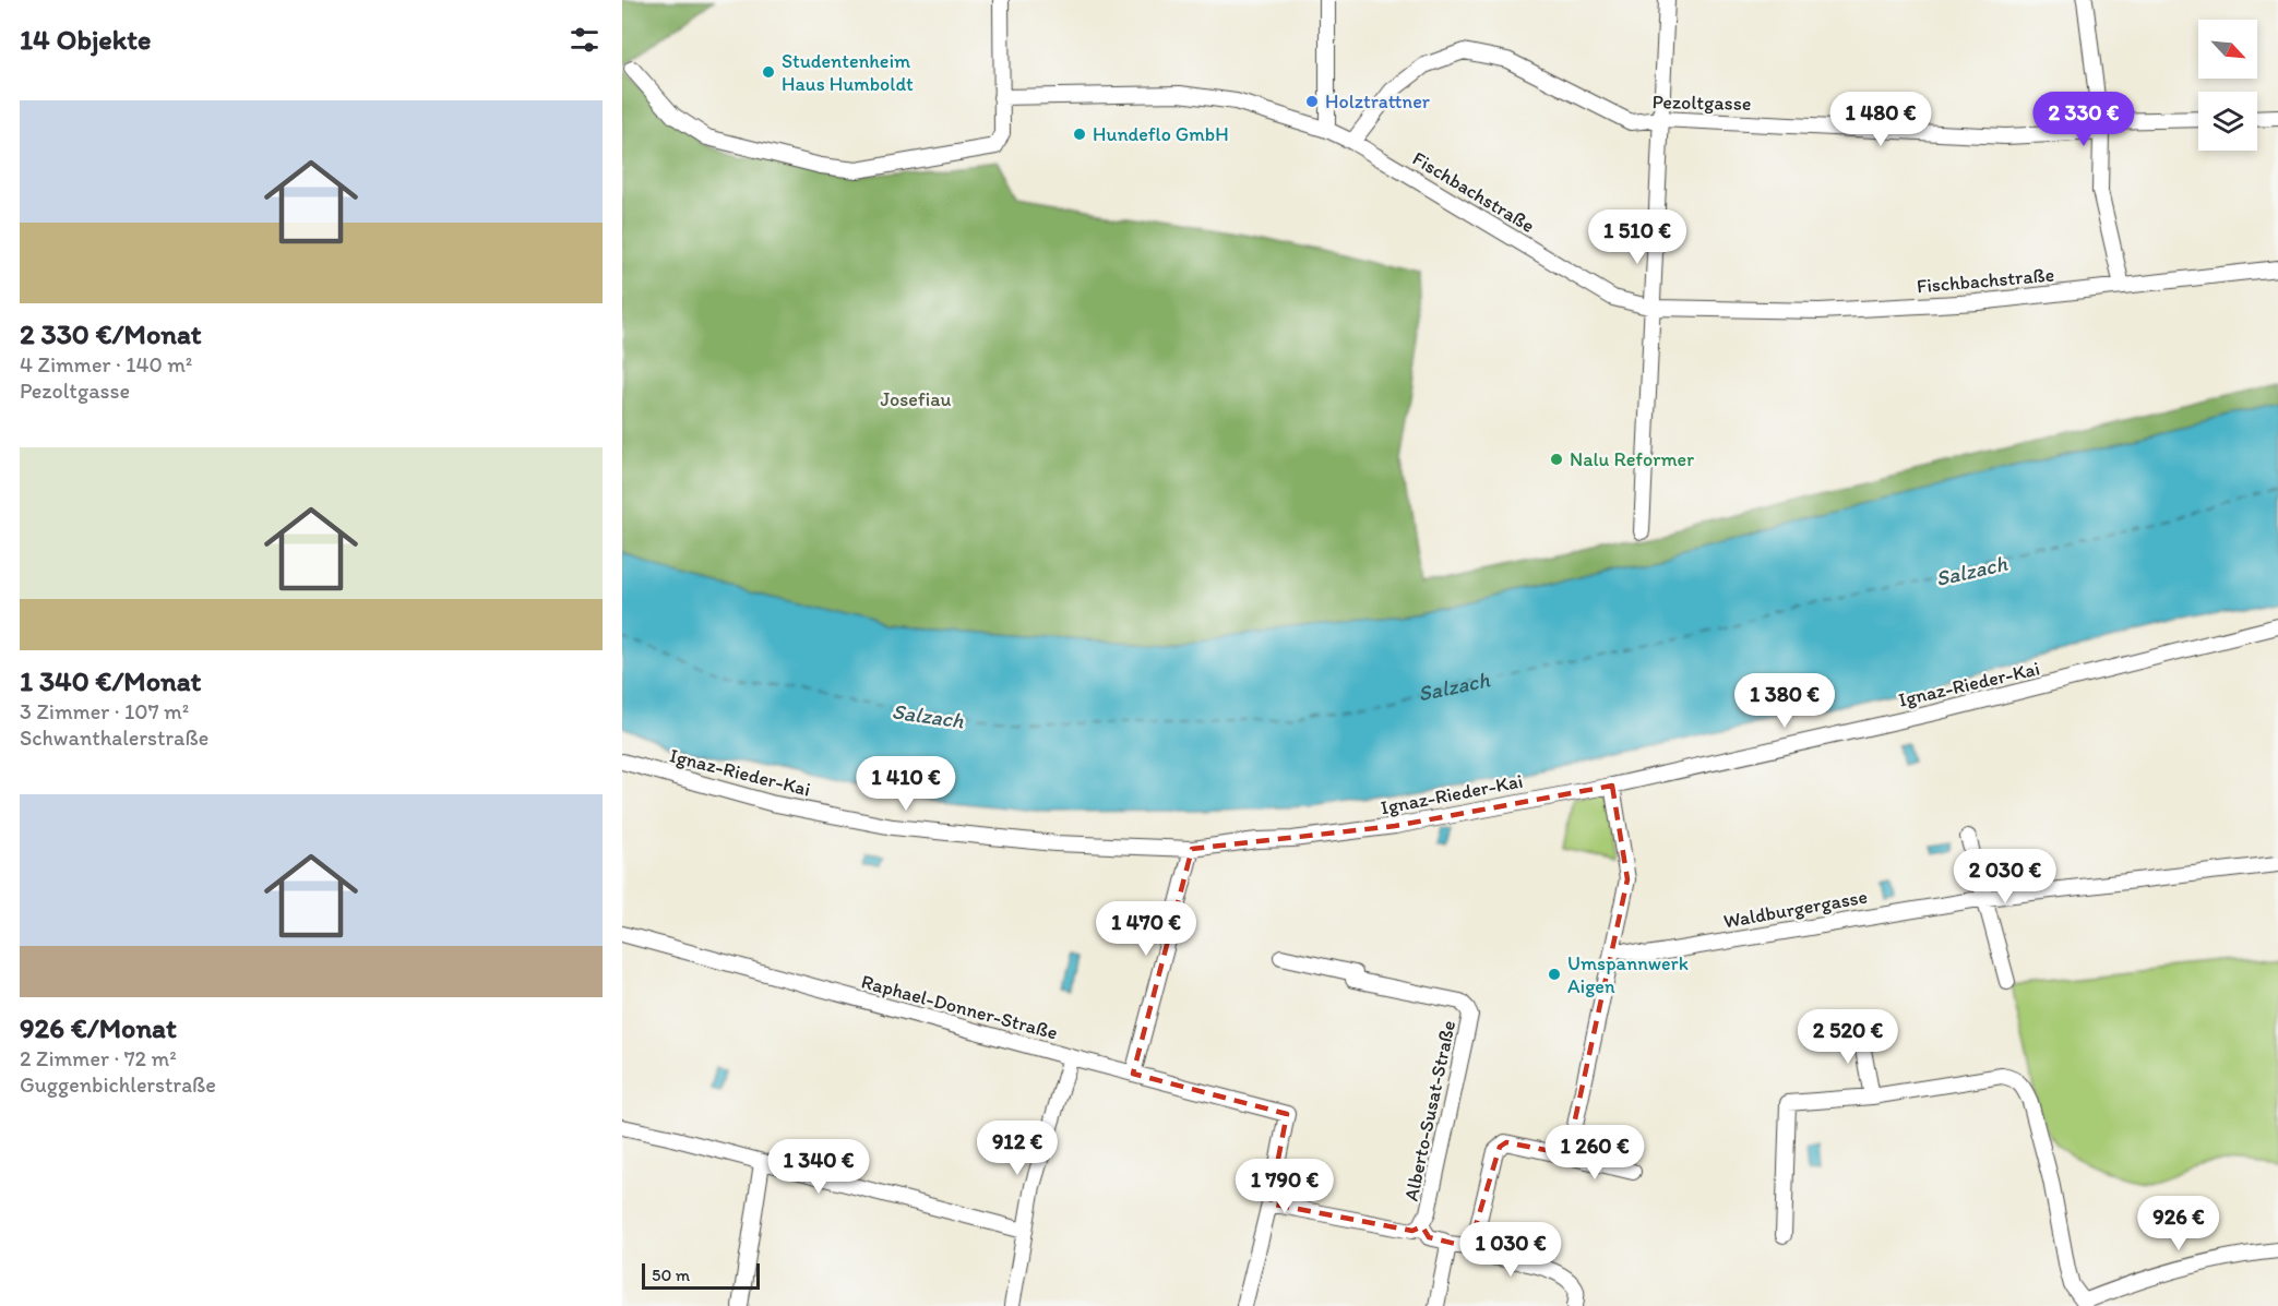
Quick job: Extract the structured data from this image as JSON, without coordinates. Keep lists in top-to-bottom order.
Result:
{
  "streets": {
    "street": [
      "Pezoltgasse",
      "Fischbachstraße",
      "Ignaz-Rieder-Kai",
      "Waldburgergasse",
      "Raphael-Donner-Straße",
      "Alberto-Susat-Straße"
    ]
  },
  "crossings": [
    ["Pezoltgasse", "Fischbachstraße"],
    ["Raphael-Donner-Straße", "Alberto-Susat-Straße"]
  ],
  "water": ["Salzach"],
  "parks": ["Josefiau"],
  "places": [
    "Studentenheim Haus Humboldt",
    "Holztrattner",
    "Hundeflo GmbH",
    "Nalu Reformer",
    "Umspannwerk Aigen"
  ],
  "scale_bar": "50 m",
  "north": "bottom right",
  "page": {
    "heading": "14 Objekte",
    "list": [
      {
        "name": "2 330 €/Monat",
        "note": "4 Zimmer · 140 m² · Pezoltgasse"
      },
      {
        "name": "1 340 €/Monat",
        "note": "3 Zimmer · 107 m² · Schwanthalerstraße"
      },
      {
        "name": "926 €/Monat",
        "note": "2 Zimmer · 72 m² · Guggenbichlerstraße"
      }
    ],
    "price": [
      "1 480 €",
      "2 330 €",
      "1 510 €",
      "1 380 €",
      "1 410 €",
      "2 030 €",
      "1 470 €",
      "2 520 €",
      "912 €",
      "1 260 €",
      "1 340 €",
      "1 790 €",
      "926 €",
      "1 030 €"
    ],
    "scale": "50 m"
  }
}
